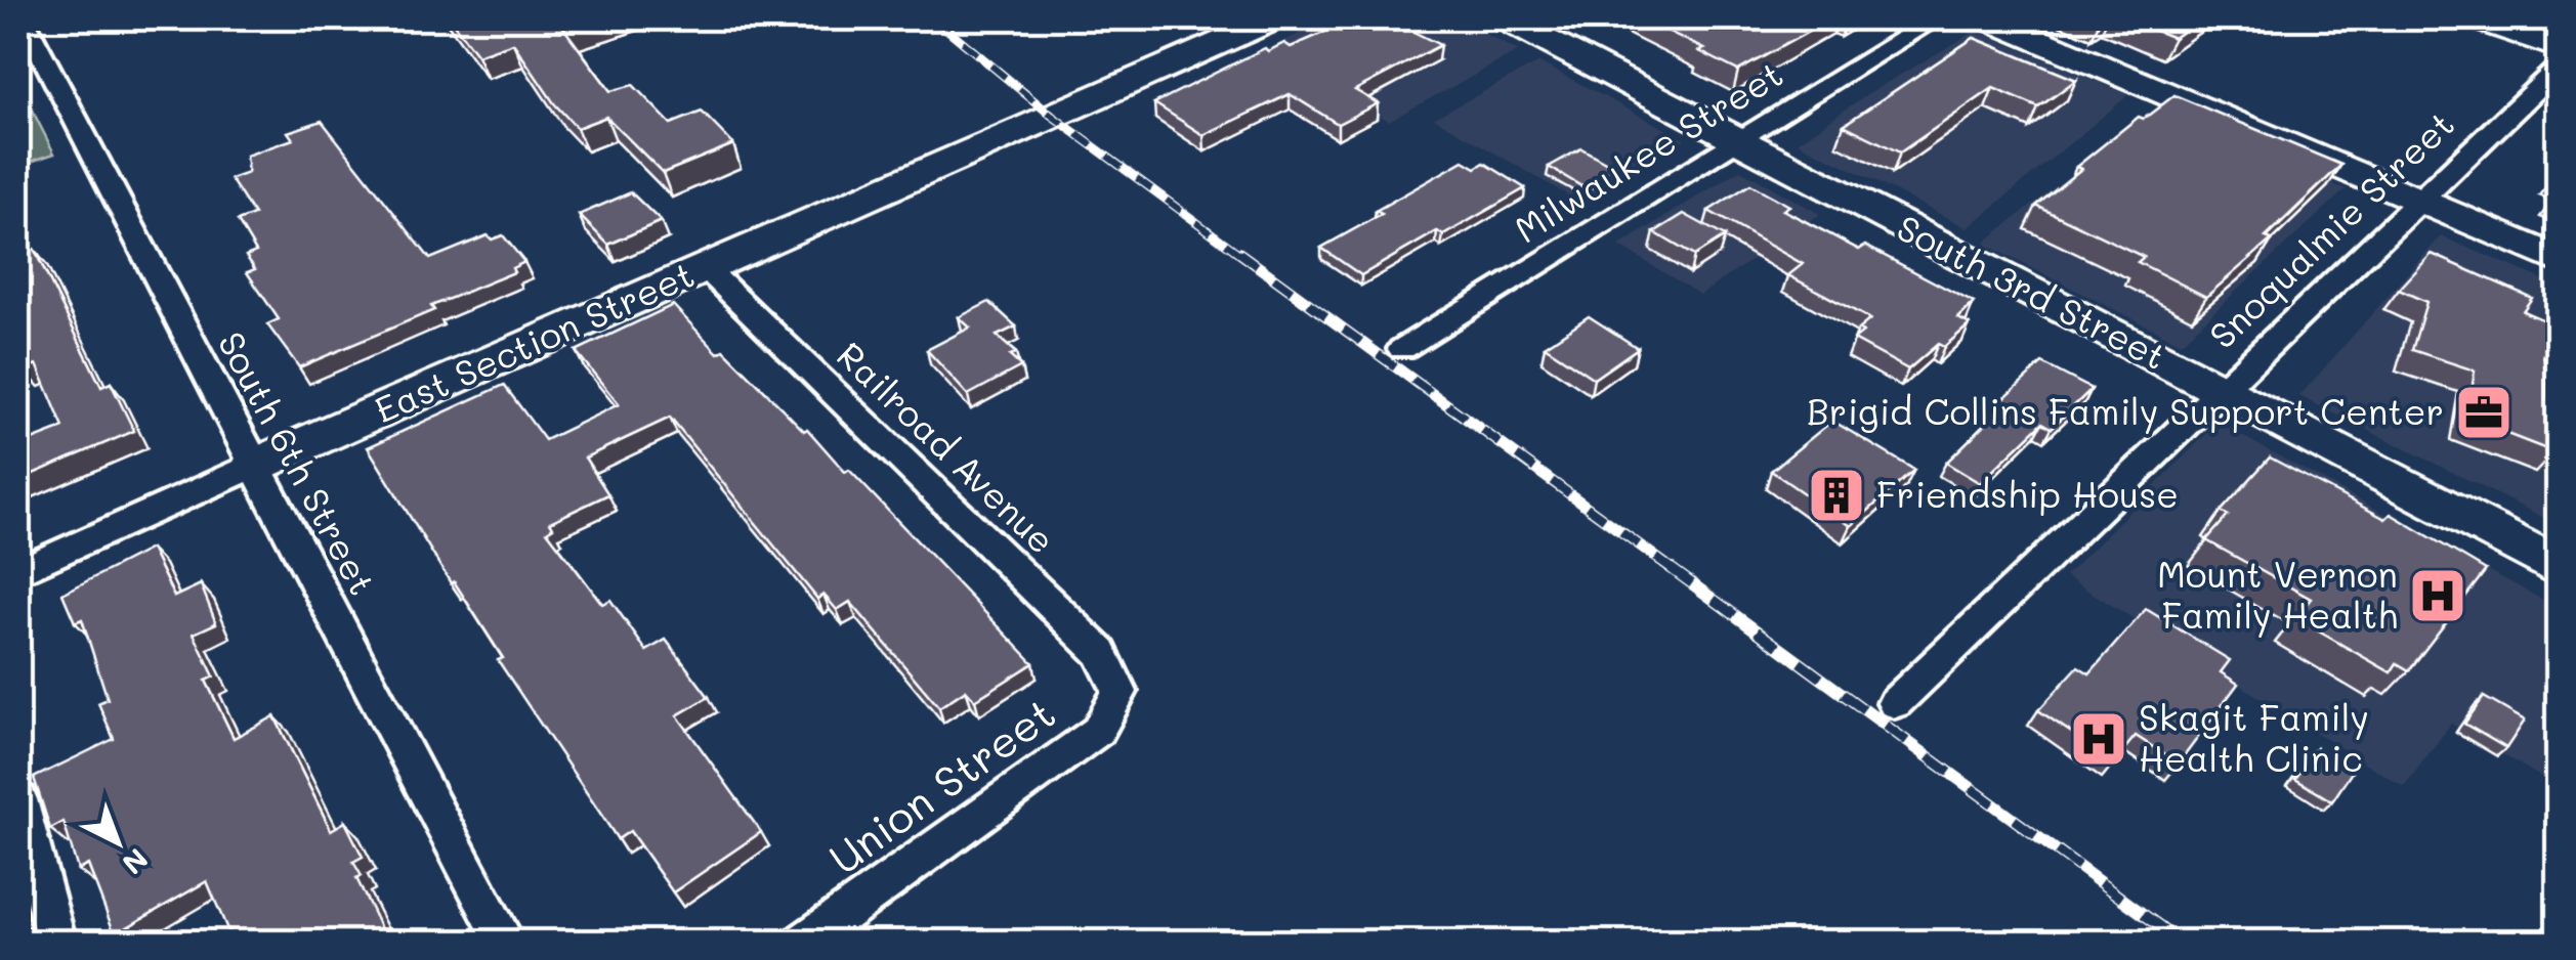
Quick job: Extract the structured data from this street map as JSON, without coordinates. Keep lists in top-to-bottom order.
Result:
{
  "streets": {
    "street": [
      "Milwaukee Street",
      "Snoqualmie Street",
      "South 3rd Street",
      "East Section Street",
      "Railroad Avenue",
      "South 6th Street",
      "Union Street"
    ]
  },
  "crossings": [
    ["Milwaukee Street", "South 3rd Street"],
    ["Snoqualmie Street", "South 3rd Street"],
    ["East Section Street", "Railroad Avenue"],
    ["East Section Street", "South 6th Street"],
    ["Railroad Avenue", "Union Street"]
  ],
  "places": {
    "office": ["Brigid Collins Family Support Center"],
    "building": ["Friendship House"],
    "hospital": ["Mount Vernon Family Health", "Skagit Family Health Clinic"]
  },
  "north": "bottom right"
}
